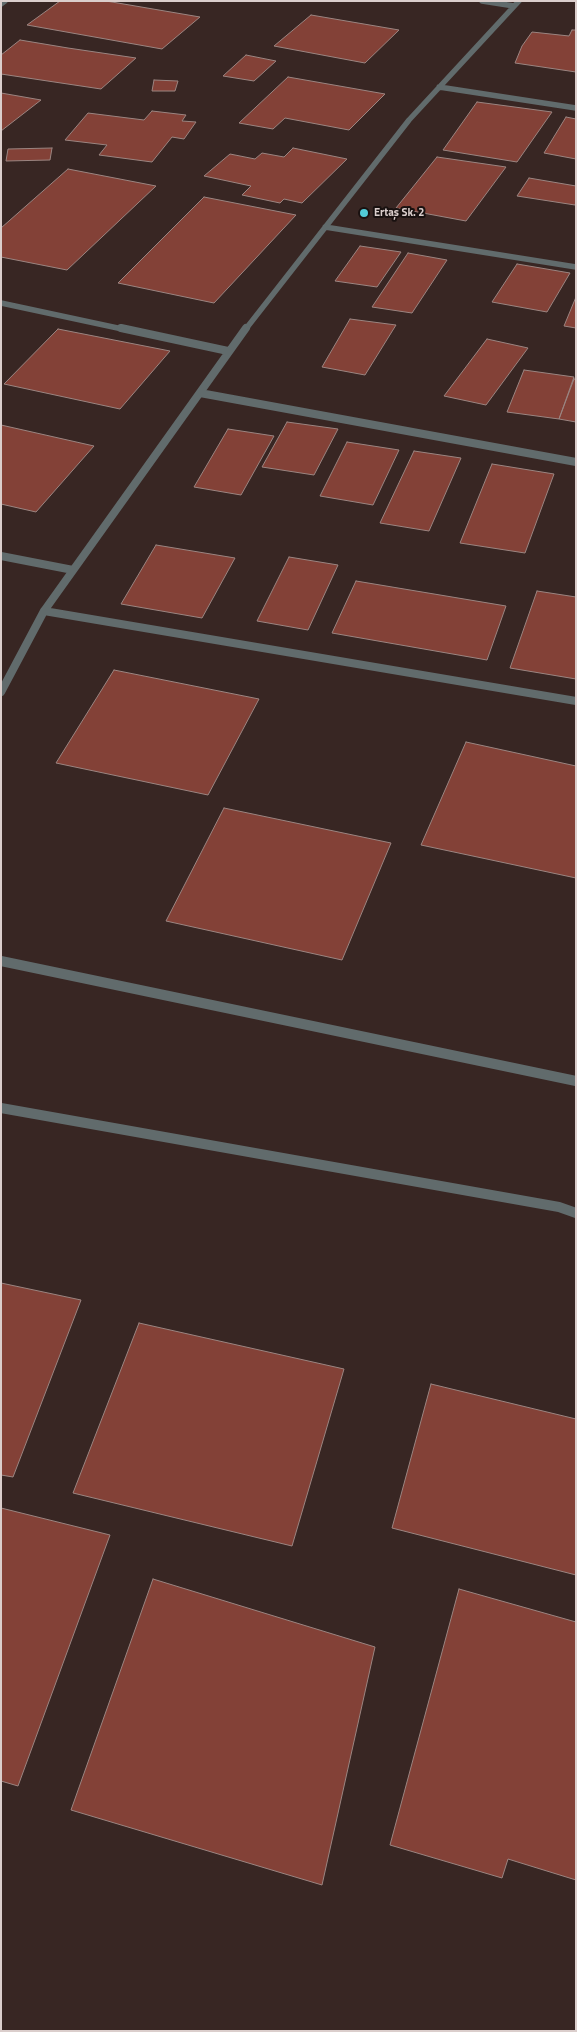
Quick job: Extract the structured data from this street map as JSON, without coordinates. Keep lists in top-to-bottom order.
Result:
{
  "places": ["Ertaş Sk. 2"]
}
